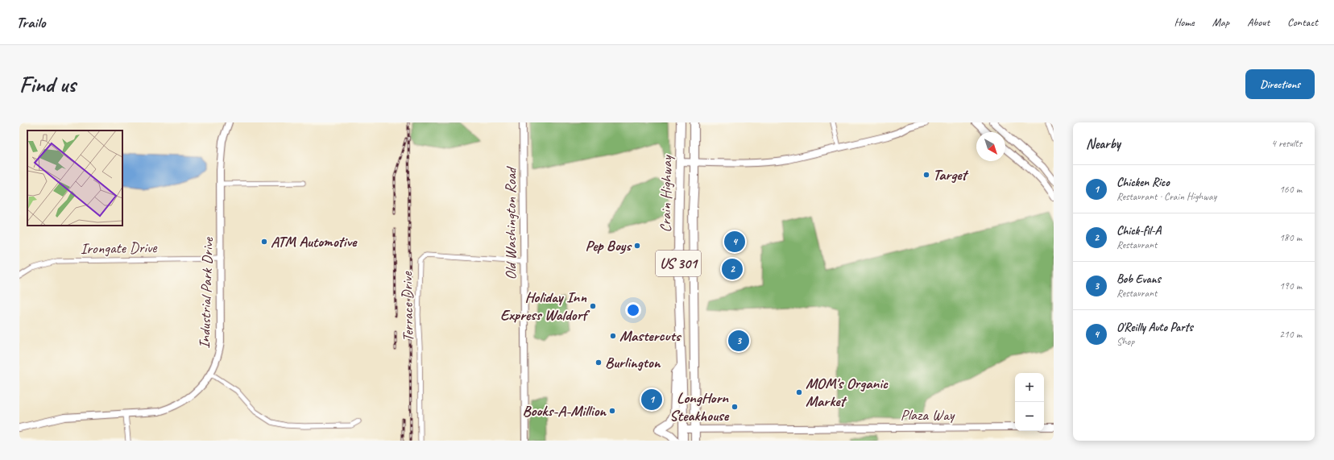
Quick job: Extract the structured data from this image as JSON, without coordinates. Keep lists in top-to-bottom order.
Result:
{
  "streets": {
    "highway": ["Crain Highway", "US 301"],
    "street": [
      "Old Washington Road",
      "Irongate Drive",
      "Industrial Park Drive",
      "Terrace Drive",
      "Plaza Way"
    ]
  },
  "crossings": [
    ["Crain Highway", "Plaza Way"],
    ["Old Washington Road", "Terrace Drive"],
    ["Irongate Drive", "Industrial Park Drive"]
  ],
  "places": [
    "Target",
    "ATM Automotive",
    "Pep Boys",
    "Holiday Inn Express Waldorf",
    "Mastercuts",
    "Burlington",
    "MOM's Organic Market",
    "LongHorn Steakhouse",
    "Books-A-Million"
  ],
  "north": "bottom right",
  "page": {
    "header": "Trailo",
    "nav": [
      "Home",
      "Map",
      "About",
      "Contact"
    ],
    "buttons": "Directions",
    "title": "Find us",
    "heading": ["Nearby", "4 results"],
    "list": [
      {
        "mark": "1",
        "name": "Chicken Rico",
        "note": "Restaurant · Crain Highway",
        "value": "160 m"
      },
      {
        "mark": "2",
        "name": "Chick-fil-A",
        "note": "Restaurant",
        "value": "180 m"
      },
      {
        "mark": "3",
        "name": "Bob Evans",
        "note": "Restaurant",
        "value": "190 m"
      },
      {
        "mark": "4",
        "name": "O'Reilly Auto Parts",
        "note": "Shop",
        "value": "210 m"
      }
    ],
    "pins": [
      "4",
      "2",
      "3",
      "1"
    ],
    "map_buttons": ["+", "−"]
  }
}
